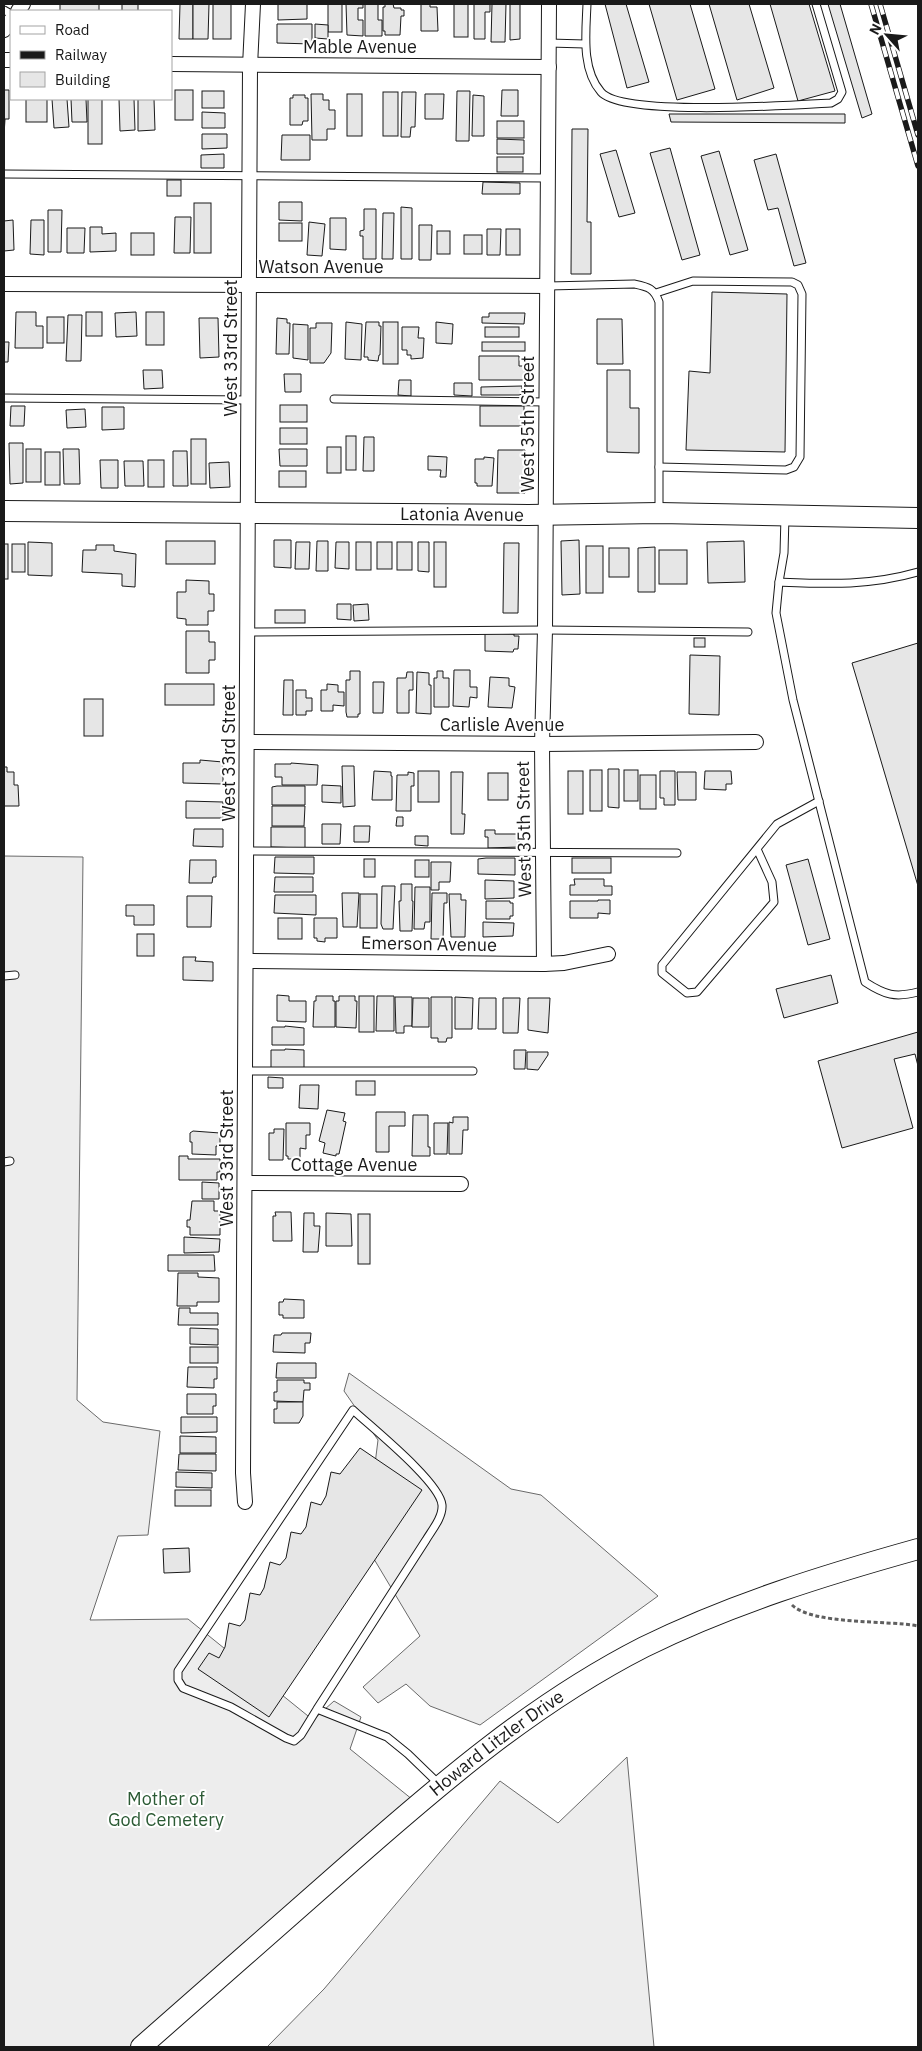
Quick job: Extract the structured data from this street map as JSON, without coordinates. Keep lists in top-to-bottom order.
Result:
{
  "streets": {
    "main road": ["Latonia Avenue", "Howard Litzler Drive"],
    "street": [
      "Mable Avenue",
      "Watson Avenue",
      "West 33rd Street",
      "West 35th Street",
      "Carlisle Avenue",
      "Emerson Avenue",
      "Cottage Avenue"
    ]
  },
  "crossings": [
    ["Mable Avenue", "West 33rd Street"],
    ["Mable Avenue", "West 35th Street"],
    ["Watson Avenue", "West 33rd Street"],
    ["Watson Avenue", "West 35th Street"],
    ["West 33rd Street", "Latonia Avenue"],
    ["West 33rd Street", "Carlisle Avenue"],
    ["West 33rd Street", "Emerson Avenue"],
    ["West 33rd Street", "Cottage Avenue"],
    ["West 35th Street", "Latonia Avenue"],
    ["West 35th Street", "Carlisle Avenue"],
    ["West 35th Street", "Emerson Avenue"]
  ],
  "parks": ["Mother of God Cemetery"],
  "legend": ["Road", "Railway", "Building"],
  "north": "top left"
}
